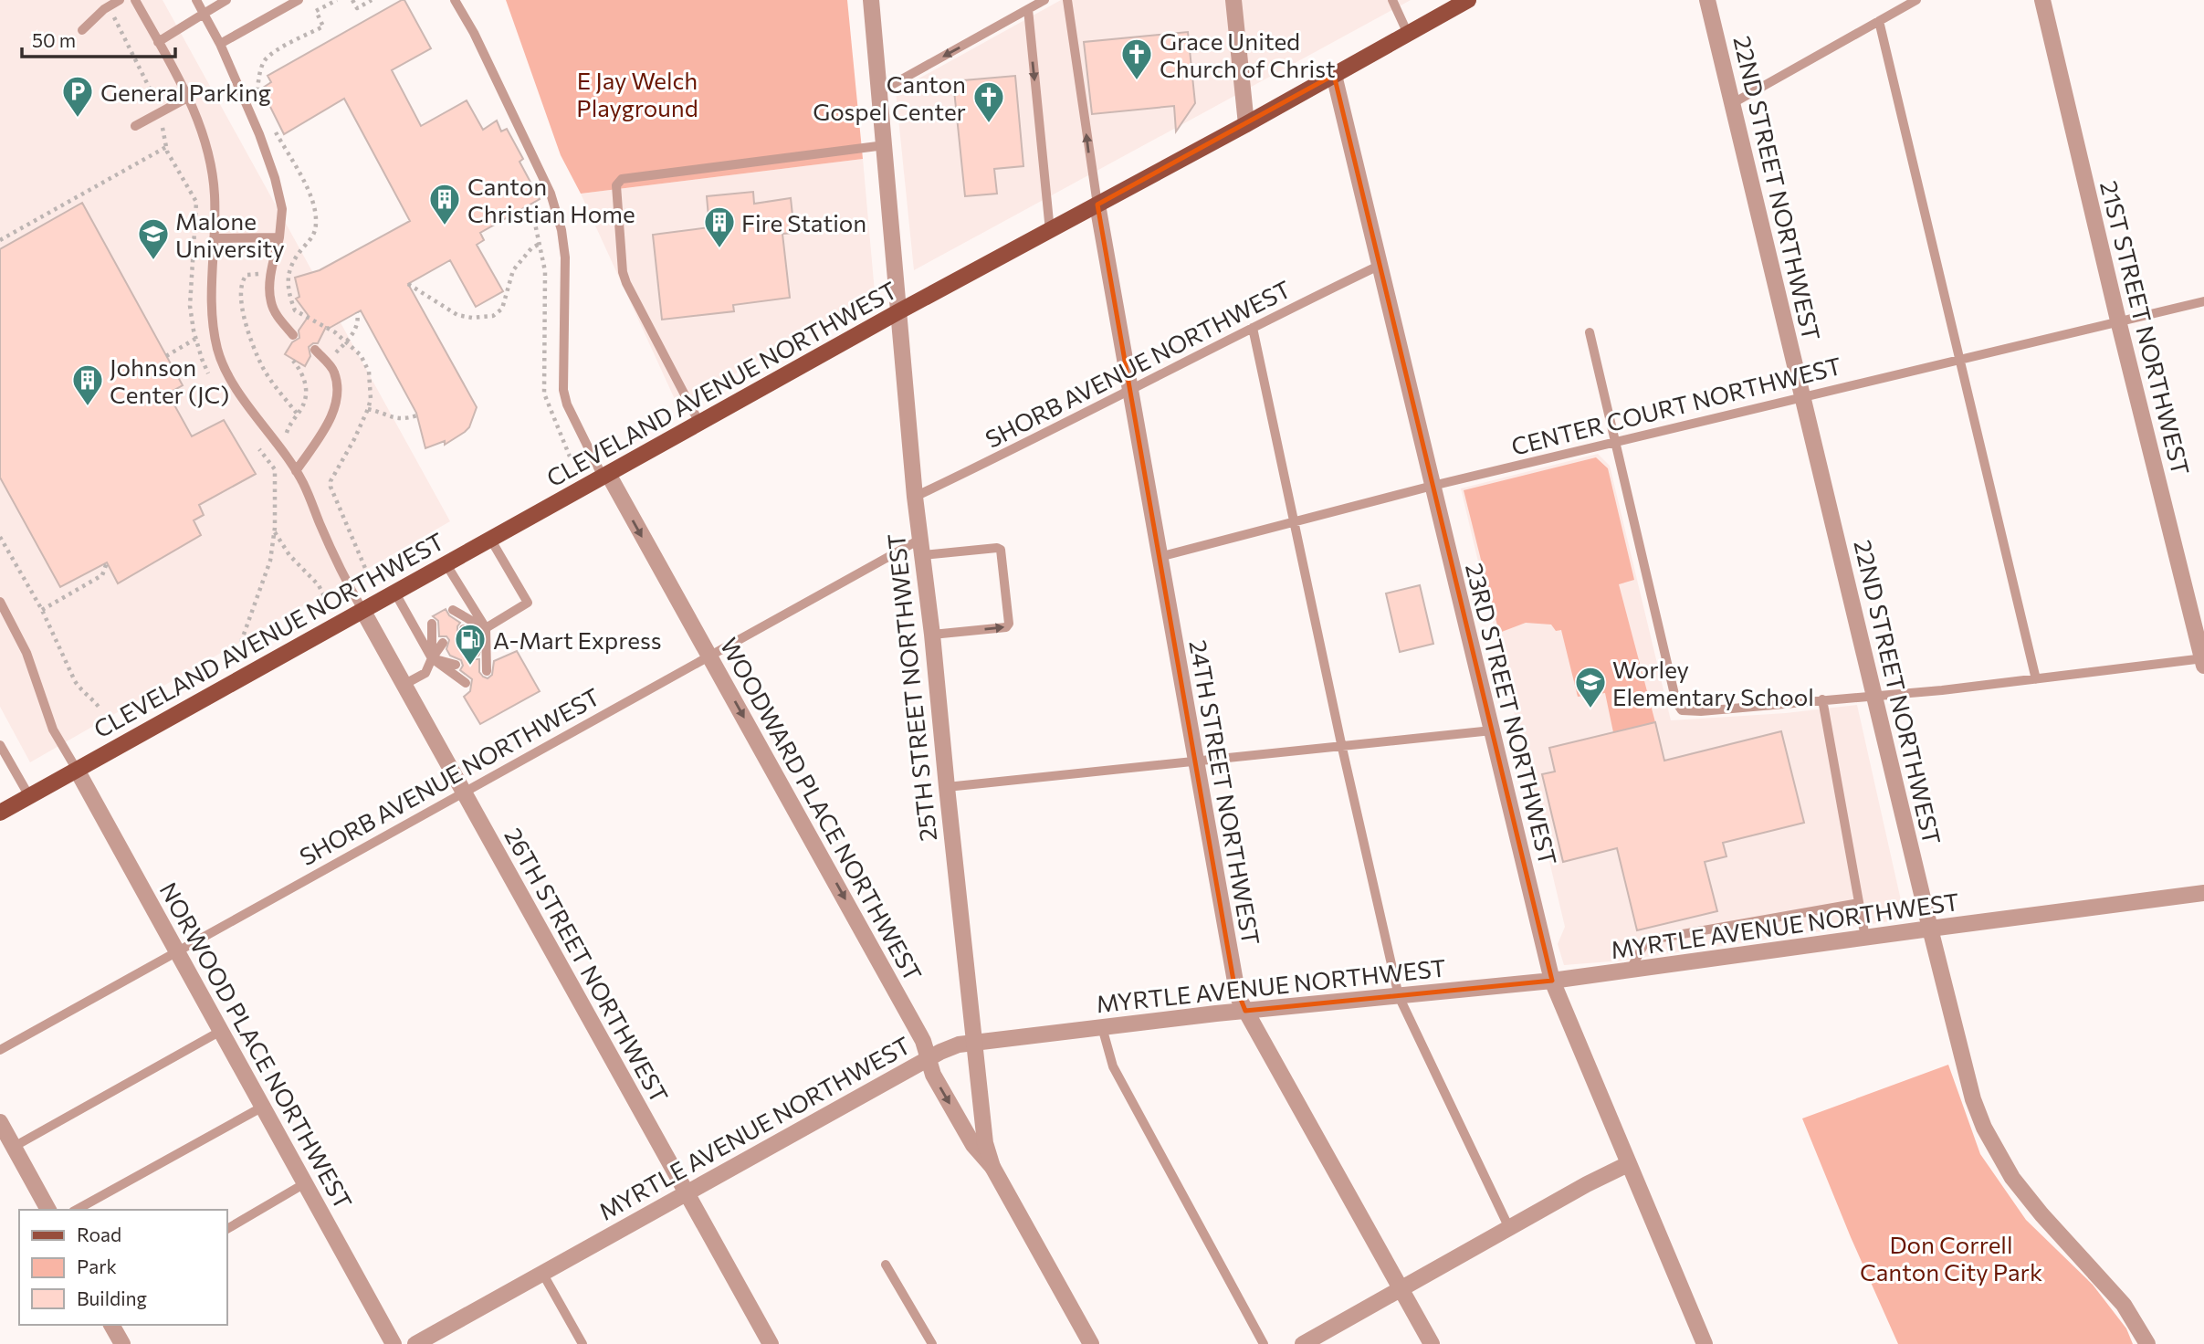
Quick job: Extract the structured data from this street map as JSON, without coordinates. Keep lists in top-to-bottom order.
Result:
{
  "streets": {
    "main road": ["CLEVELAND AVENUE NORTHWEST"],
    "street": [
      "22ND STREET NORTHWEST",
      "21ST STREET NORTHWEST",
      "25TH STREET NORTHWEST",
      "23RD STREET NORTHWEST",
      "24TH STREET NORTHWEST",
      "WOODWARD PLACE NORTHWEST",
      "MYRTLE AVENUE NORTHWEST",
      "26TH STREET NORTHWEST",
      "NORWOOD PLACE NORTHWEST"
    ],
    "lane": ["SHORB AVENUE NORTHWEST", "CENTER COURT NORTHWEST"]
  },
  "crossings": [
    ["22ND STREET NORTHWEST", "CENTER COURT NORTHWEST"],
    ["22ND STREET NORTHWEST", "MYRTLE AVENUE NORTHWEST"],
    ["21ST STREET NORTHWEST", "CENTER COURT NORTHWEST"],
    ["SHORB AVENUE NORTHWEST", "25TH STREET NORTHWEST"],
    ["SHORB AVENUE NORTHWEST", "23RD STREET NORTHWEST"],
    ["SHORB AVENUE NORTHWEST", "24TH STREET NORTHWEST"],
    ["SHORB AVENUE NORTHWEST", "WOODWARD PLACE NORTHWEST"],
    ["SHORB AVENUE NORTHWEST", "26TH STREET NORTHWEST"],
    ["SHORB AVENUE NORTHWEST", "NORWOOD PLACE NORTHWEST"],
    ["CLEVELAND AVENUE NORTHWEST", "25TH STREET NORTHWEST"],
    ["CLEVELAND AVENUE NORTHWEST", "23RD STREET NORTHWEST"],
    ["CLEVELAND AVENUE NORTHWEST", "24TH STREET NORTHWEST"],
    ["CLEVELAND AVENUE NORTHWEST", "WOODWARD PLACE NORTHWEST"],
    ["CLEVELAND AVENUE NORTHWEST", "26TH STREET NORTHWEST"],
    ["CLEVELAND AVENUE NORTHWEST", "NORWOOD PLACE NORTHWEST"],
    ["CENTER COURT NORTHWEST", "23RD STREET NORTHWEST"],
    ["CENTER COURT NORTHWEST", "24TH STREET NORTHWEST"],
    ["25TH STREET NORTHWEST", "WOODWARD PLACE NORTHWEST"],
    ["25TH STREET NORTHWEST", "MYRTLE AVENUE NORTHWEST"],
    ["23RD STREET NORTHWEST", "MYRTLE AVENUE NORTHWEST"],
    ["24TH STREET NORTHWEST", "MYRTLE AVENUE NORTHWEST"],
    ["WOODWARD PLACE NORTHWEST", "MYRTLE AVENUE NORTHWEST"],
    ["MYRTLE AVENUE NORTHWEST", "26TH STREET NORTHWEST"]
  ],
  "one_way": ["WOODWARD PLACE NORTHWEST"],
  "parks": ["E Jay Welch Playground", "Don Correll Canton City Park"],
  "places": {
    "church": ["Grace United Church of Christ", "Canton Gospel Center"],
    "parking": ["General Parking"],
    "building": ["Canton Christian Home", "Fire Station", "Johnson Center (JC)"],
    "school or university": ["Malone University", "Worley Elementary School"],
    "fuel station": ["A-Mart Express"]
  },
  "legend": ["Road", "Park", "Building"],
  "scale_bar": "50 m"
}
